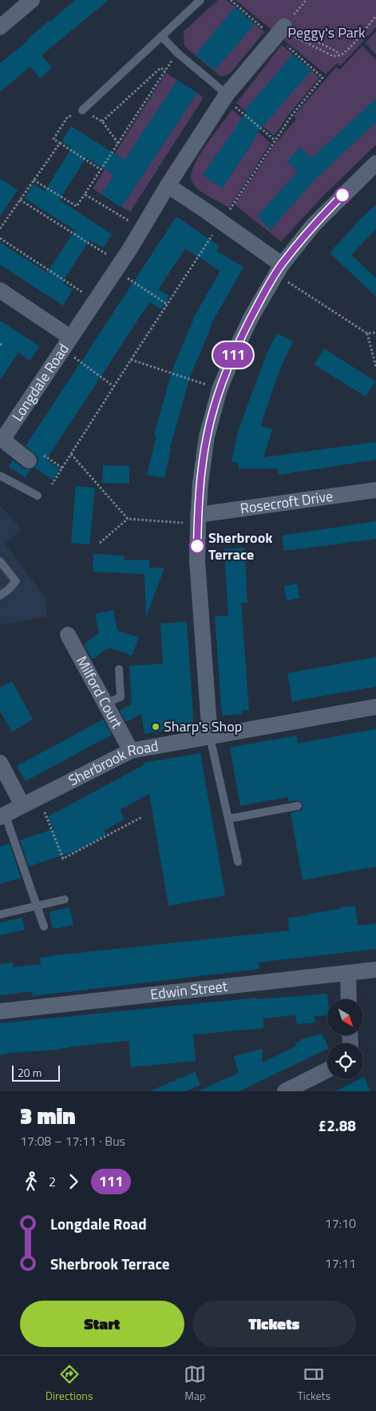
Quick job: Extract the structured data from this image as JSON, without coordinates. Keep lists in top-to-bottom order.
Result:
{
  "streets": {
    "street": [
      "Longdale Road",
      "Rosecroft Drive",
      "Milford Court",
      "Sherbrook Road",
      "Edwin Street"
    ]
  },
  "crossings": [
    ["Milford Court", "Sherbrook Road"]
  ],
  "parks": ["Peggy's Park"],
  "places": ["Sherbrook Terrace", "Sharp's Shop"],
  "lines": ["bus line 111"],
  "scale_bar": "20 m",
  "north": "bottom right",
  "page": {
    "on_map": "111",
    "scale": "20 m",
    "heading": ["3 min", "17:08 – 17:11 · Bus", "£2.88"],
    "legs": ["2", "111"],
    "list": [
      {
        "name": "Longdale Road",
        "value": "17:10"
      },
      {
        "name": "Sherbrook Terrace",
        "value": "17:11"
      }
    ],
    "buttons": ["Start", "Tickets"],
    "tabs": ["Directions", "Map", "Tickets"]
  }
}
